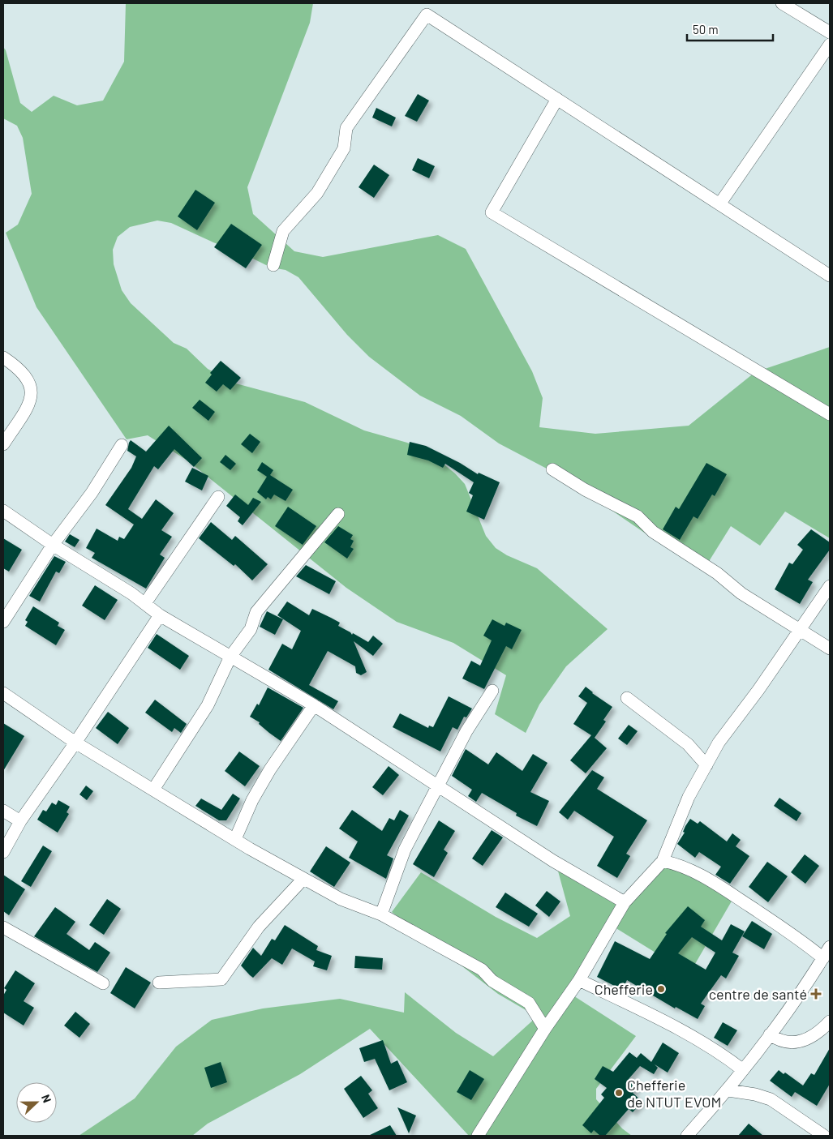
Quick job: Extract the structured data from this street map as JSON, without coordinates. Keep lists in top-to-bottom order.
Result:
{
  "places": {
    "other": ["Chefferie", "Chefferie de NTUT EVOM"],
    "health": ["centre de santé"]
  },
  "scale_bar": "50 m",
  "north": "right"
}
